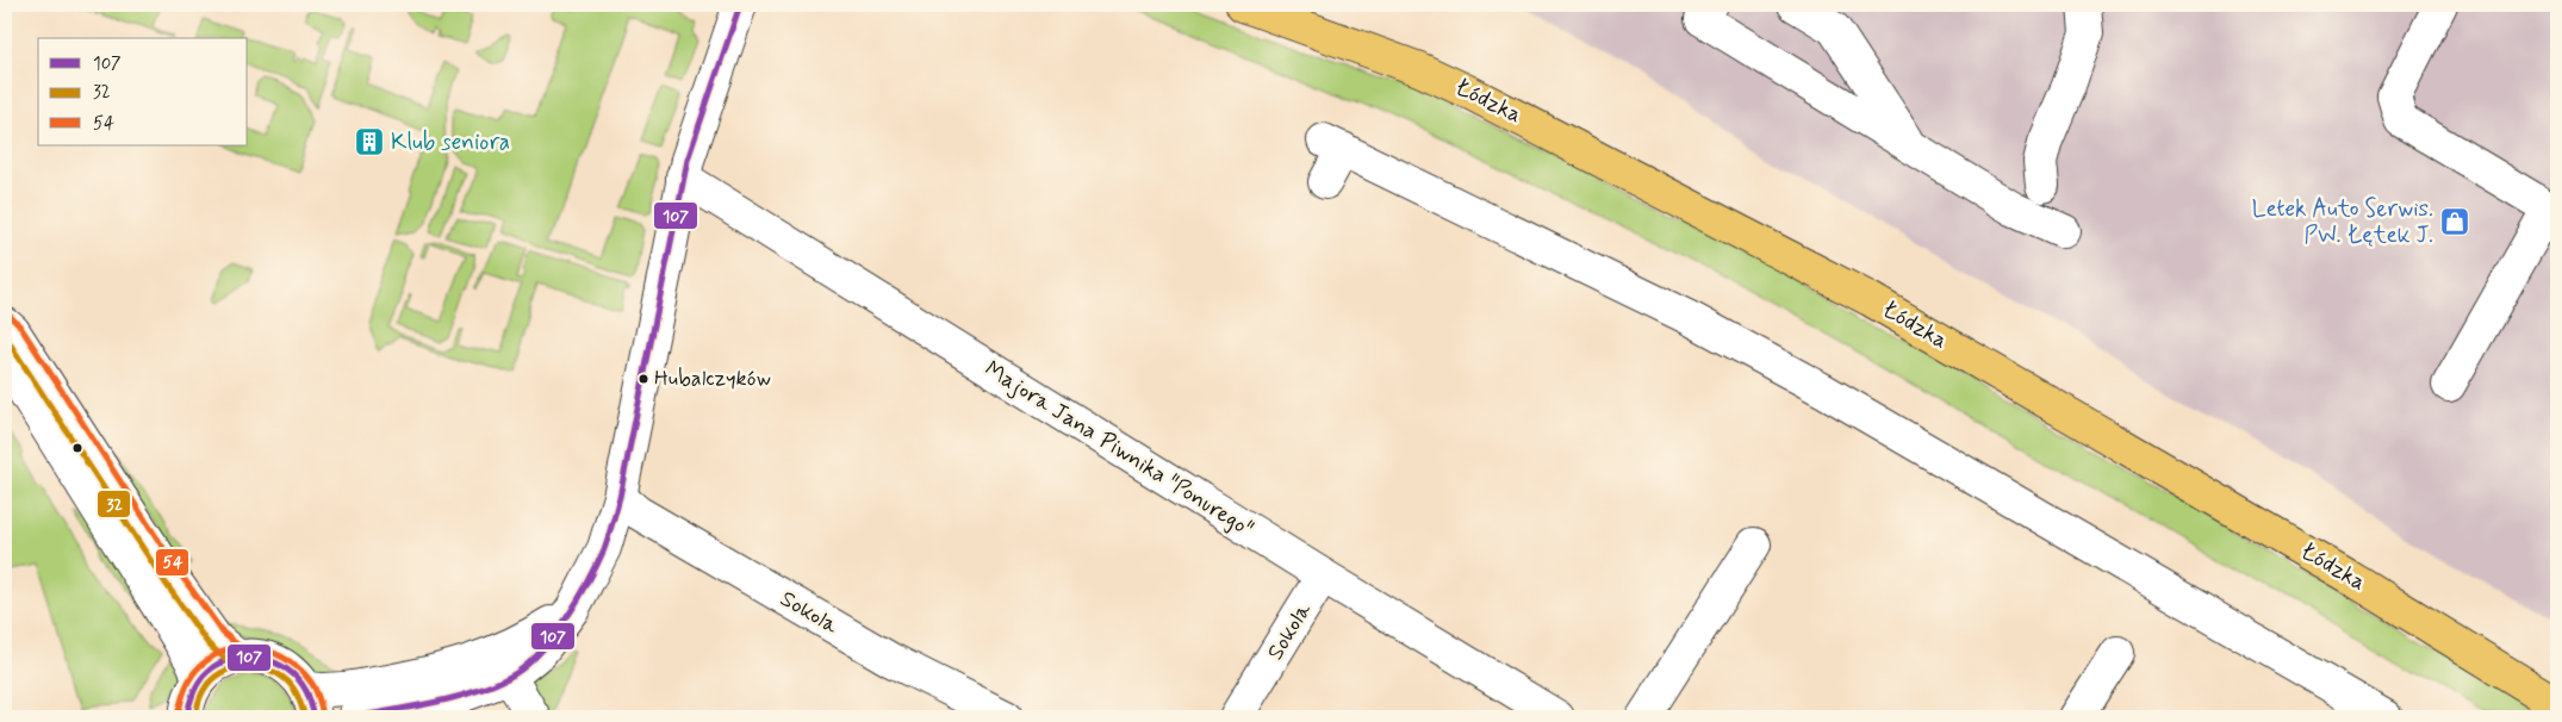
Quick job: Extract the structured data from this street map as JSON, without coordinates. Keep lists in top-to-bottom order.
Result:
{
  "streets": {
    "main road": ["Łódzka"],
    "street": ["Majora Jana Piwnika \"Ponurego\"", "Sokola"]
  },
  "crossings": [
    ["Majora Jana Piwnika \"Ponurego\"", "Sokola"]
  ],
  "places": {
    "building": ["Klub seniora"],
    "shop": ["Letek Auto Serwis. PW. Łętek J."],
    "other": ["Hubalczyków"]
  },
  "lines": ["transit line 107", "transit line 54", "transit line 32"],
  "legend": ["107", "32", "54"]
}
